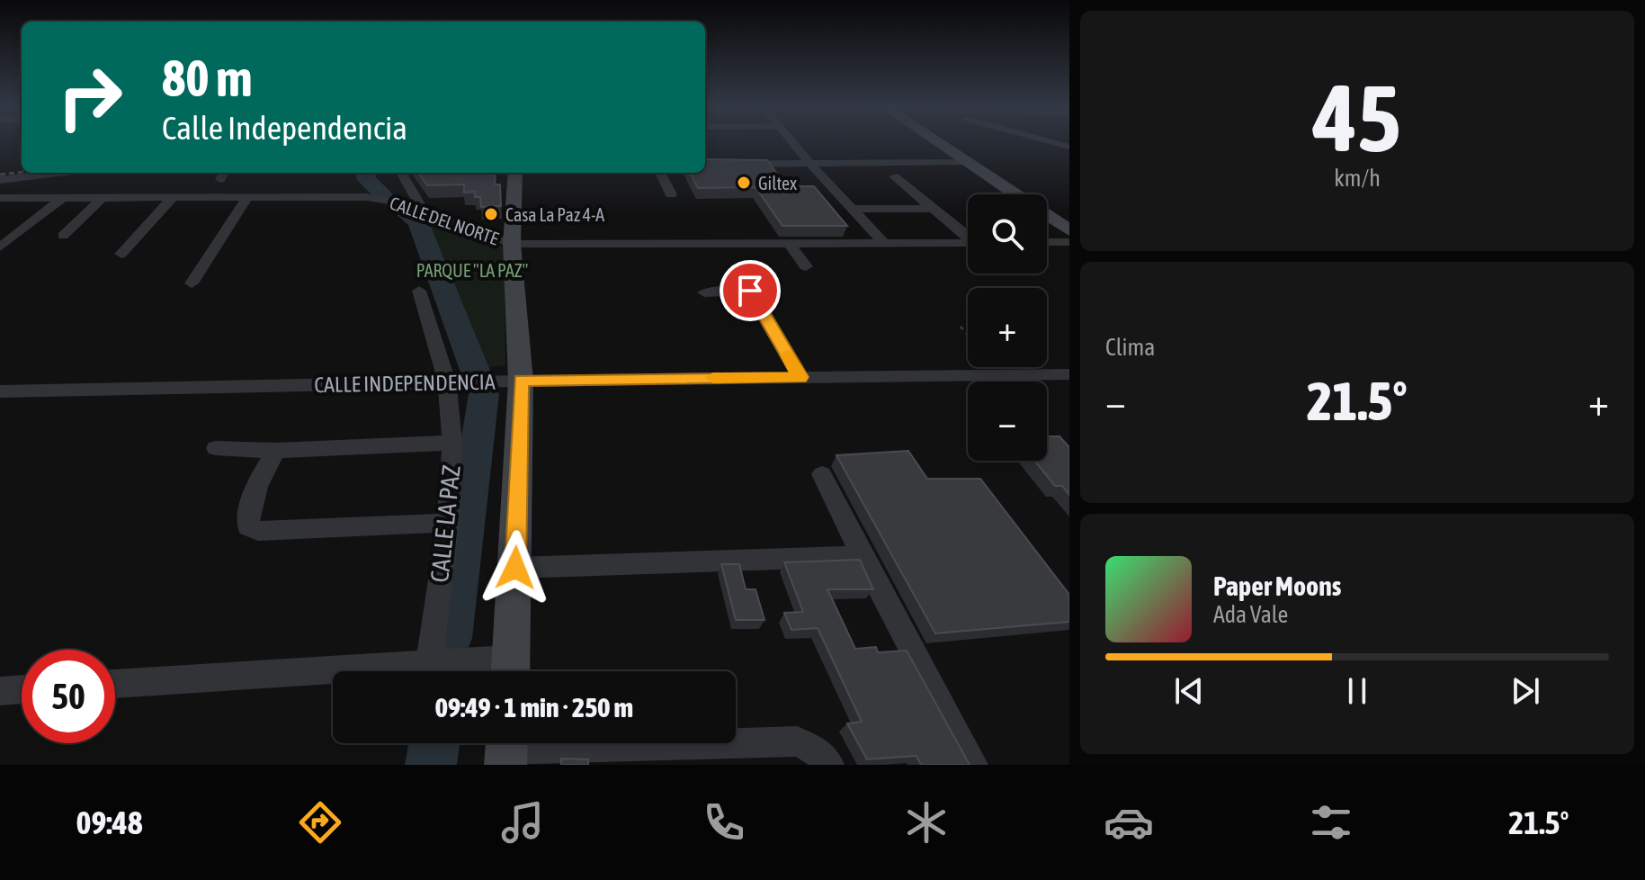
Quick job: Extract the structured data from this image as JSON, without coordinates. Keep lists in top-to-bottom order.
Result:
{
  "streets": {
    "street": ["CALLE DEL NORTE", "CALLE INDEPENDENCIA", "CALLE LA PAZ"]
  },
  "crossings": [
    ["CALLE INDEPENDENCIA", "CALLE LA PAZ"]
  ],
  "parks": ["PARQUE \"LA PAZ\""],
  "places": ["Giltex", "Casa La Paz 4-A"],
  "page": {
    "tile": [
      ["45", "km/h"],
      "Clima"
    ],
    "turn": ["80 m", "Calle Independencia"],
    "map_buttons": ["+", "−"],
    "heat": ["−", "21.5°", "+"],
    "song": ["Paper Moons", "Ada Vale"],
    "limit": "50",
    "trip": "09:49 · 1 min · 250 m",
    "tabs": ["09:48", "21.5°"]
  }
}
